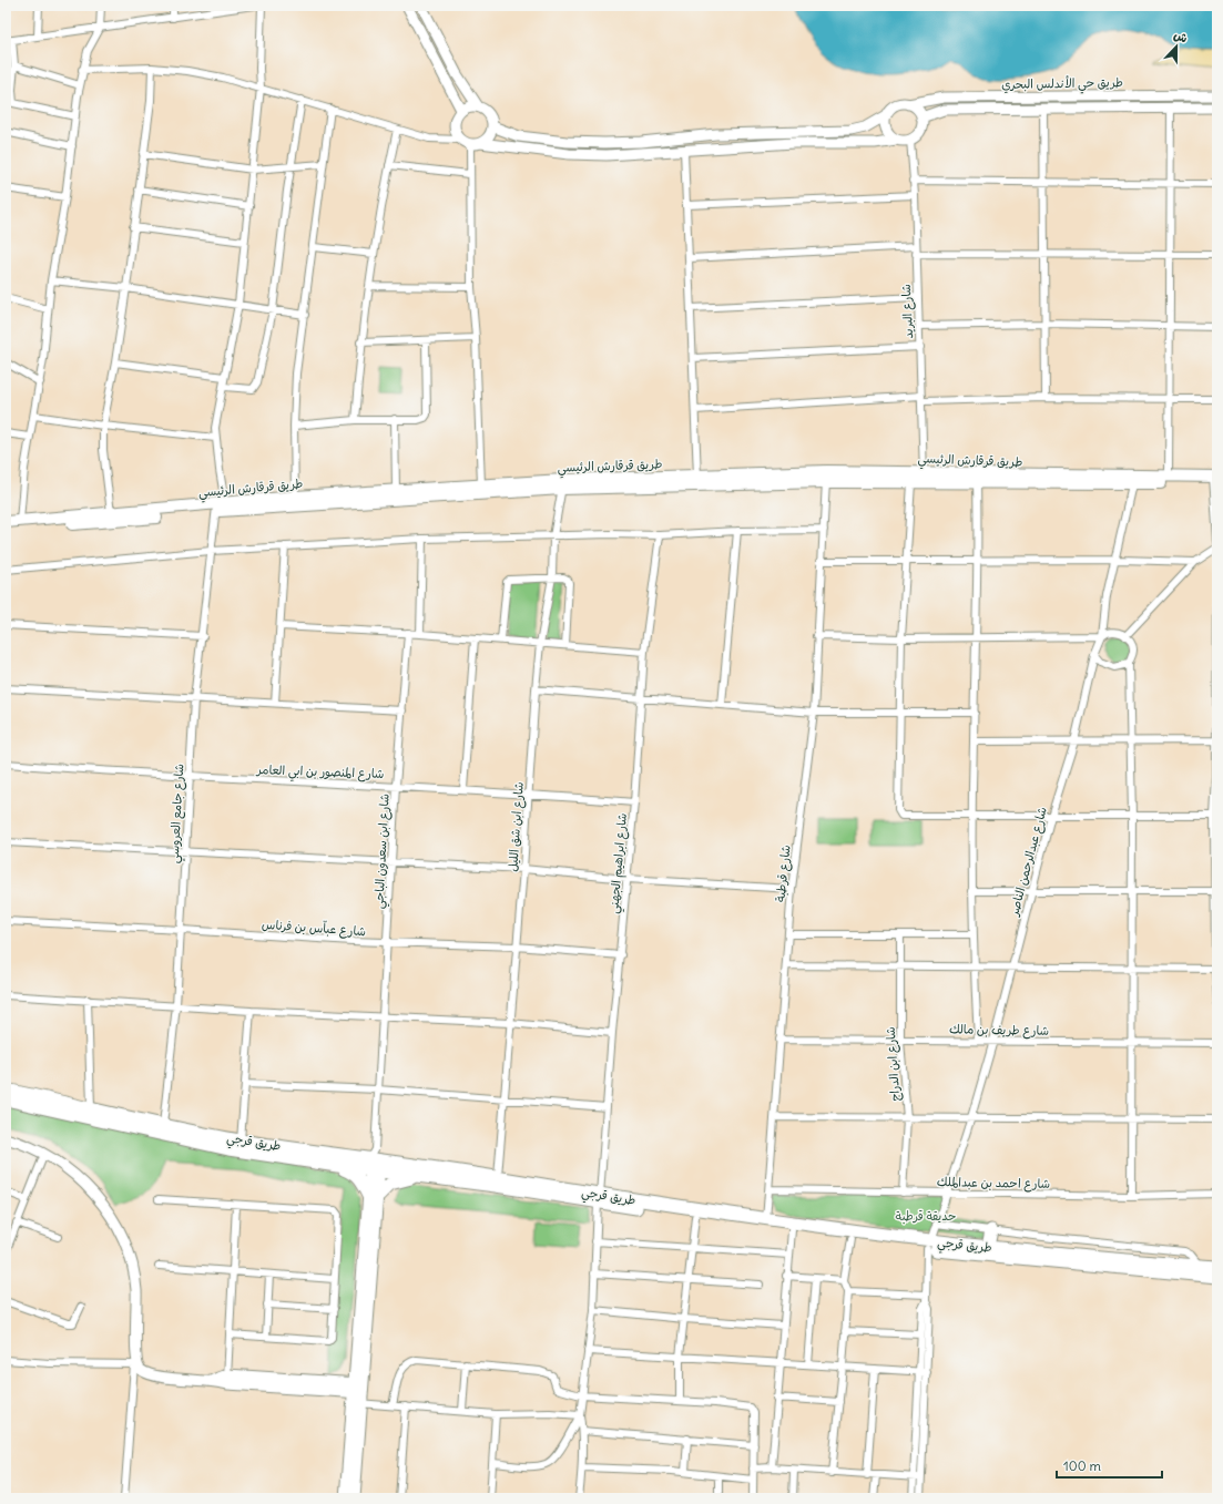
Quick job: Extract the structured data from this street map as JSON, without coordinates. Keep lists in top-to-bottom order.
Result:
{
  "streets": {
    "highway": ["طريق قرجي"],
    "main road": ["طريق قرقارش الرئيسي"],
    "street": [
      "طريق حي الأندلس البحري",
      "شارع البريد",
      "شارع المنصور بن ابي العامر",
      "شارع جامع العروسي",
      "شارع ابن شق الليل",
      "شارع ابن سعدون الباجي",
      "شارع عبدالرحمن الناصر",
      "شارع ابراهيم الجهني",
      "شارع قرطبة",
      "شارع عباّس بن فرناس",
      "شارع طريف بن مالك",
      "شارع ابن الدراج",
      "شارع احمد بن عبدالملك"
    ]
  },
  "crossings": [
    ["طريق حي الأندلس البحري", "شارع البريد"],
    ["شارع البريد", "طريق قرقارش الرئيسي"],
    ["طريق قرقارش الرئيسي", "شارع جامع العروسي"],
    ["طريق قرقارش الرئيسي", "شارع ابن شق الليل"],
    ["طريق قرقارش الرئيسي", "شارع عبدالرحمن الناصر"],
    ["طريق قرقارش الرئيسي", "شارع قرطبة"],
    ["شارع المنصور بن ابي العامر", "شارع جامع العروسي"],
    ["شارع المنصور بن ابي العامر", "شارع ابن شق الليل"],
    ["شارع المنصور بن ابي العامر", "شارع ابن سعدون الباجي"],
    ["شارع المنصور بن ابي العامر", "شارع ابراهيم الجهني"],
    ["شارع جامع العروسي", "شارع عباّس بن فرناس"],
    ["شارع جامع العروسي", "طريق قرجي"],
    ["شارع ابن شق الليل", "شارع عباّس بن فرناس"],
    ["شارع ابن شق الليل", "طريق قرجي"],
    ["شارع ابن سعدون الباجي", "شارع عباّس بن فرناس"],
    ["شارع ابن سعدون الباجي", "طريق قرجي"],
    ["شارع عبدالرحمن الناصر", "شارع طريف بن مالك"],
    ["شارع عبدالرحمن الناصر", "طريق قرجي"],
    ["شارع عبدالرحمن الناصر", "شارع احمد بن عبدالملك"],
    ["شارع ابراهيم الجهني", "شارع عباّس بن فرناس"],
    ["شارع ابراهيم الجهني", "طريق قرجي"],
    ["شارع قرطبة", "شارع طريف بن مالك"],
    ["شارع قرطبة", "طريق قرجي"],
    ["شارع قرطبة", "شارع احمد بن عبدالملك"],
    ["شارع طريف بن مالك", "شارع ابن الدراج"],
    ["شارع ابن الدراج", "شارع احمد بن عبدالملك"]
  ],
  "parks": ["حديقة قرطبة"],
  "scale_bar": "100 m",
  "north": "top"
}
